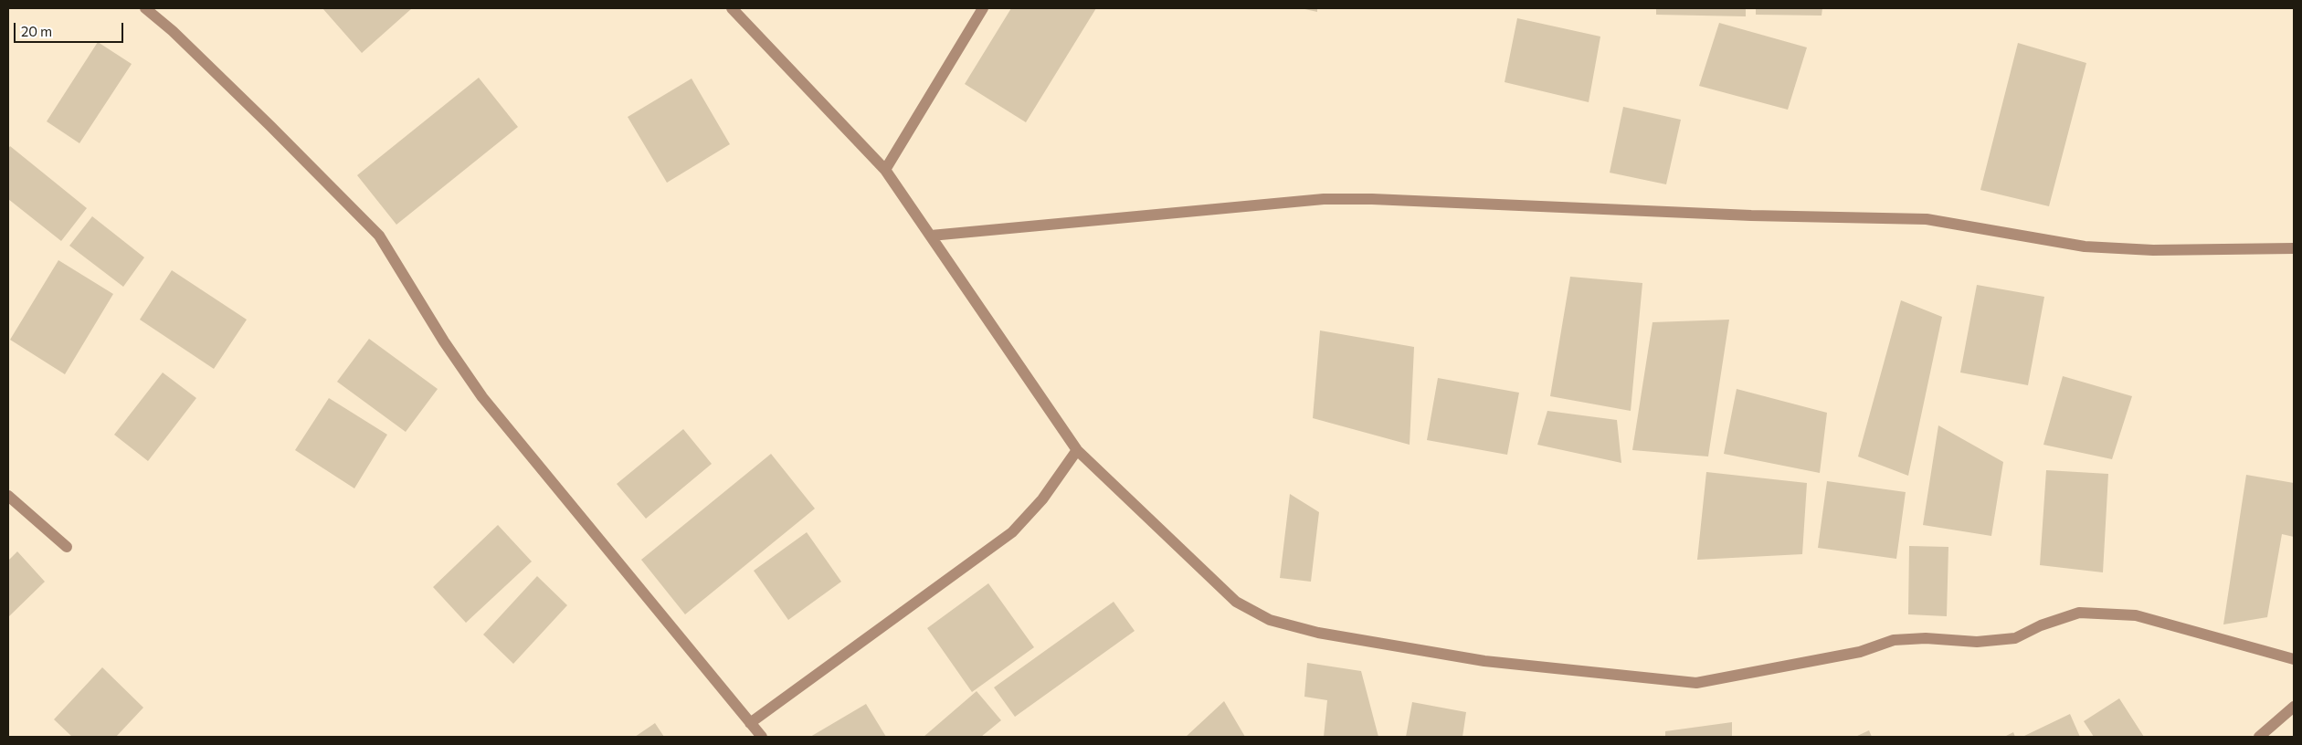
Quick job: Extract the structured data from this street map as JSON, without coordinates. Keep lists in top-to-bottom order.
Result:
{
  "scale_bar": "20 m"
}
